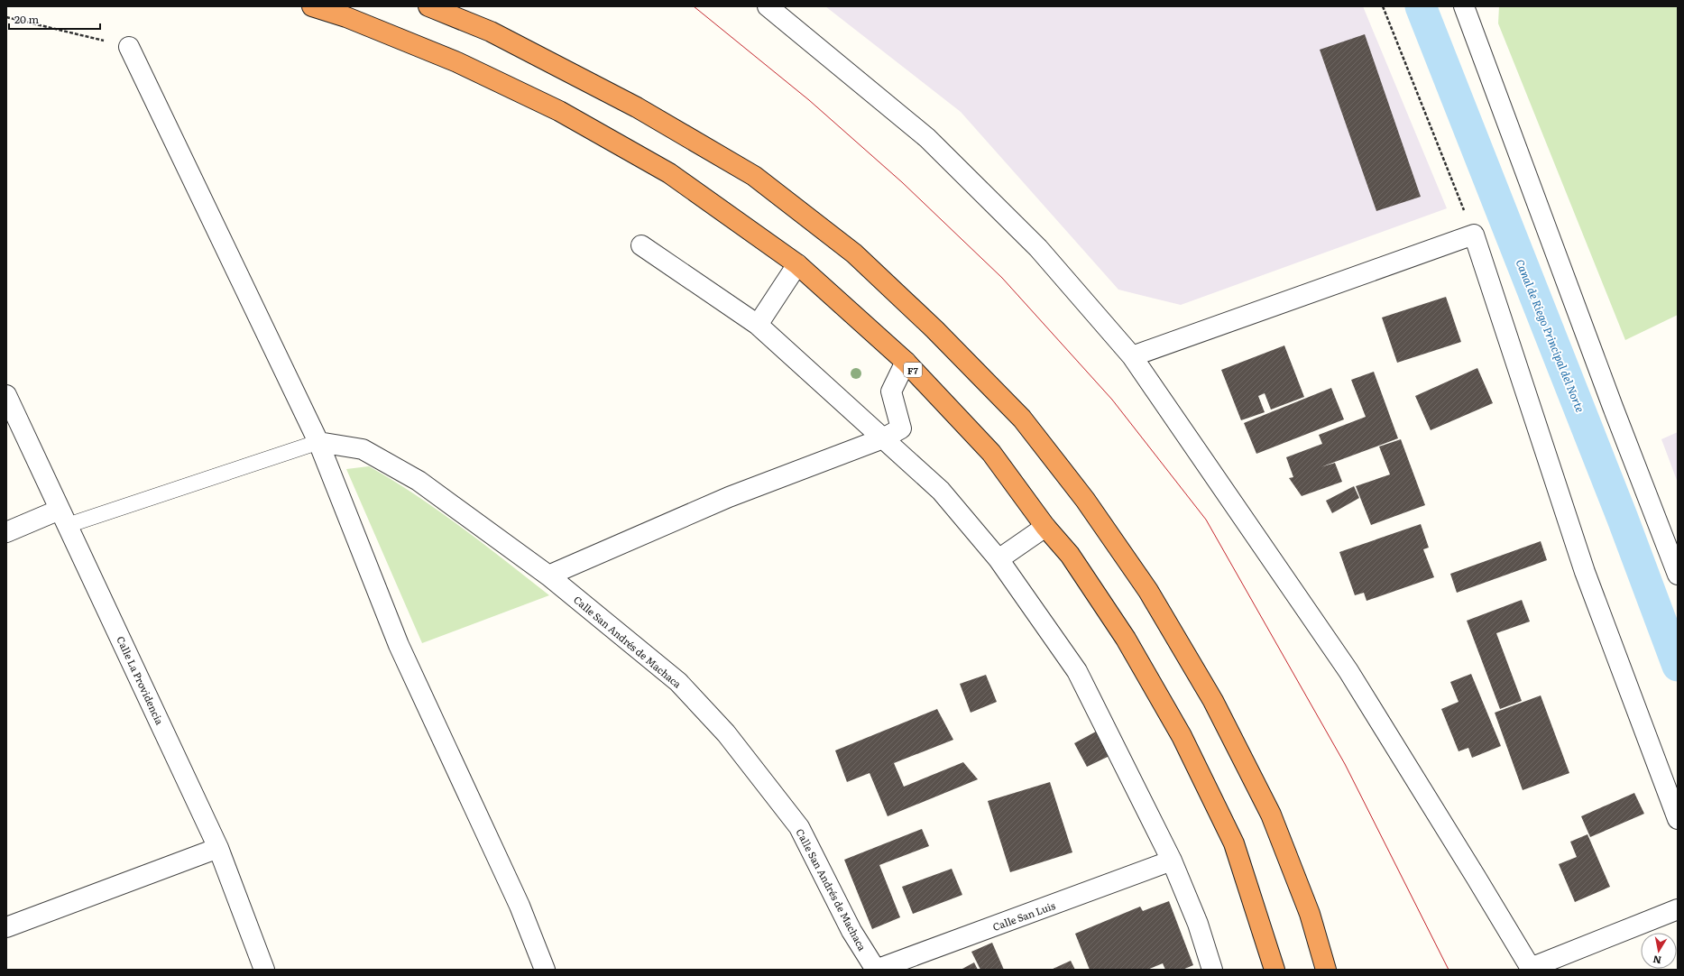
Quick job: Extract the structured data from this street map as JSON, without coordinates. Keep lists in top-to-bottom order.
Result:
{
  "streets": {
    "highway": ["F7"],
    "street": ["Calle San Andrés de Machaca", "Calle La Providencia", "Calle San Luis"]
  },
  "crossings": [
    ["Calle San Andrés de Machaca", "Calle San Luis"]
  ],
  "water": ["Canal de Riego Principal del Norte"],
  "scale_bar": "20 m",
  "north": "bottom"
}
